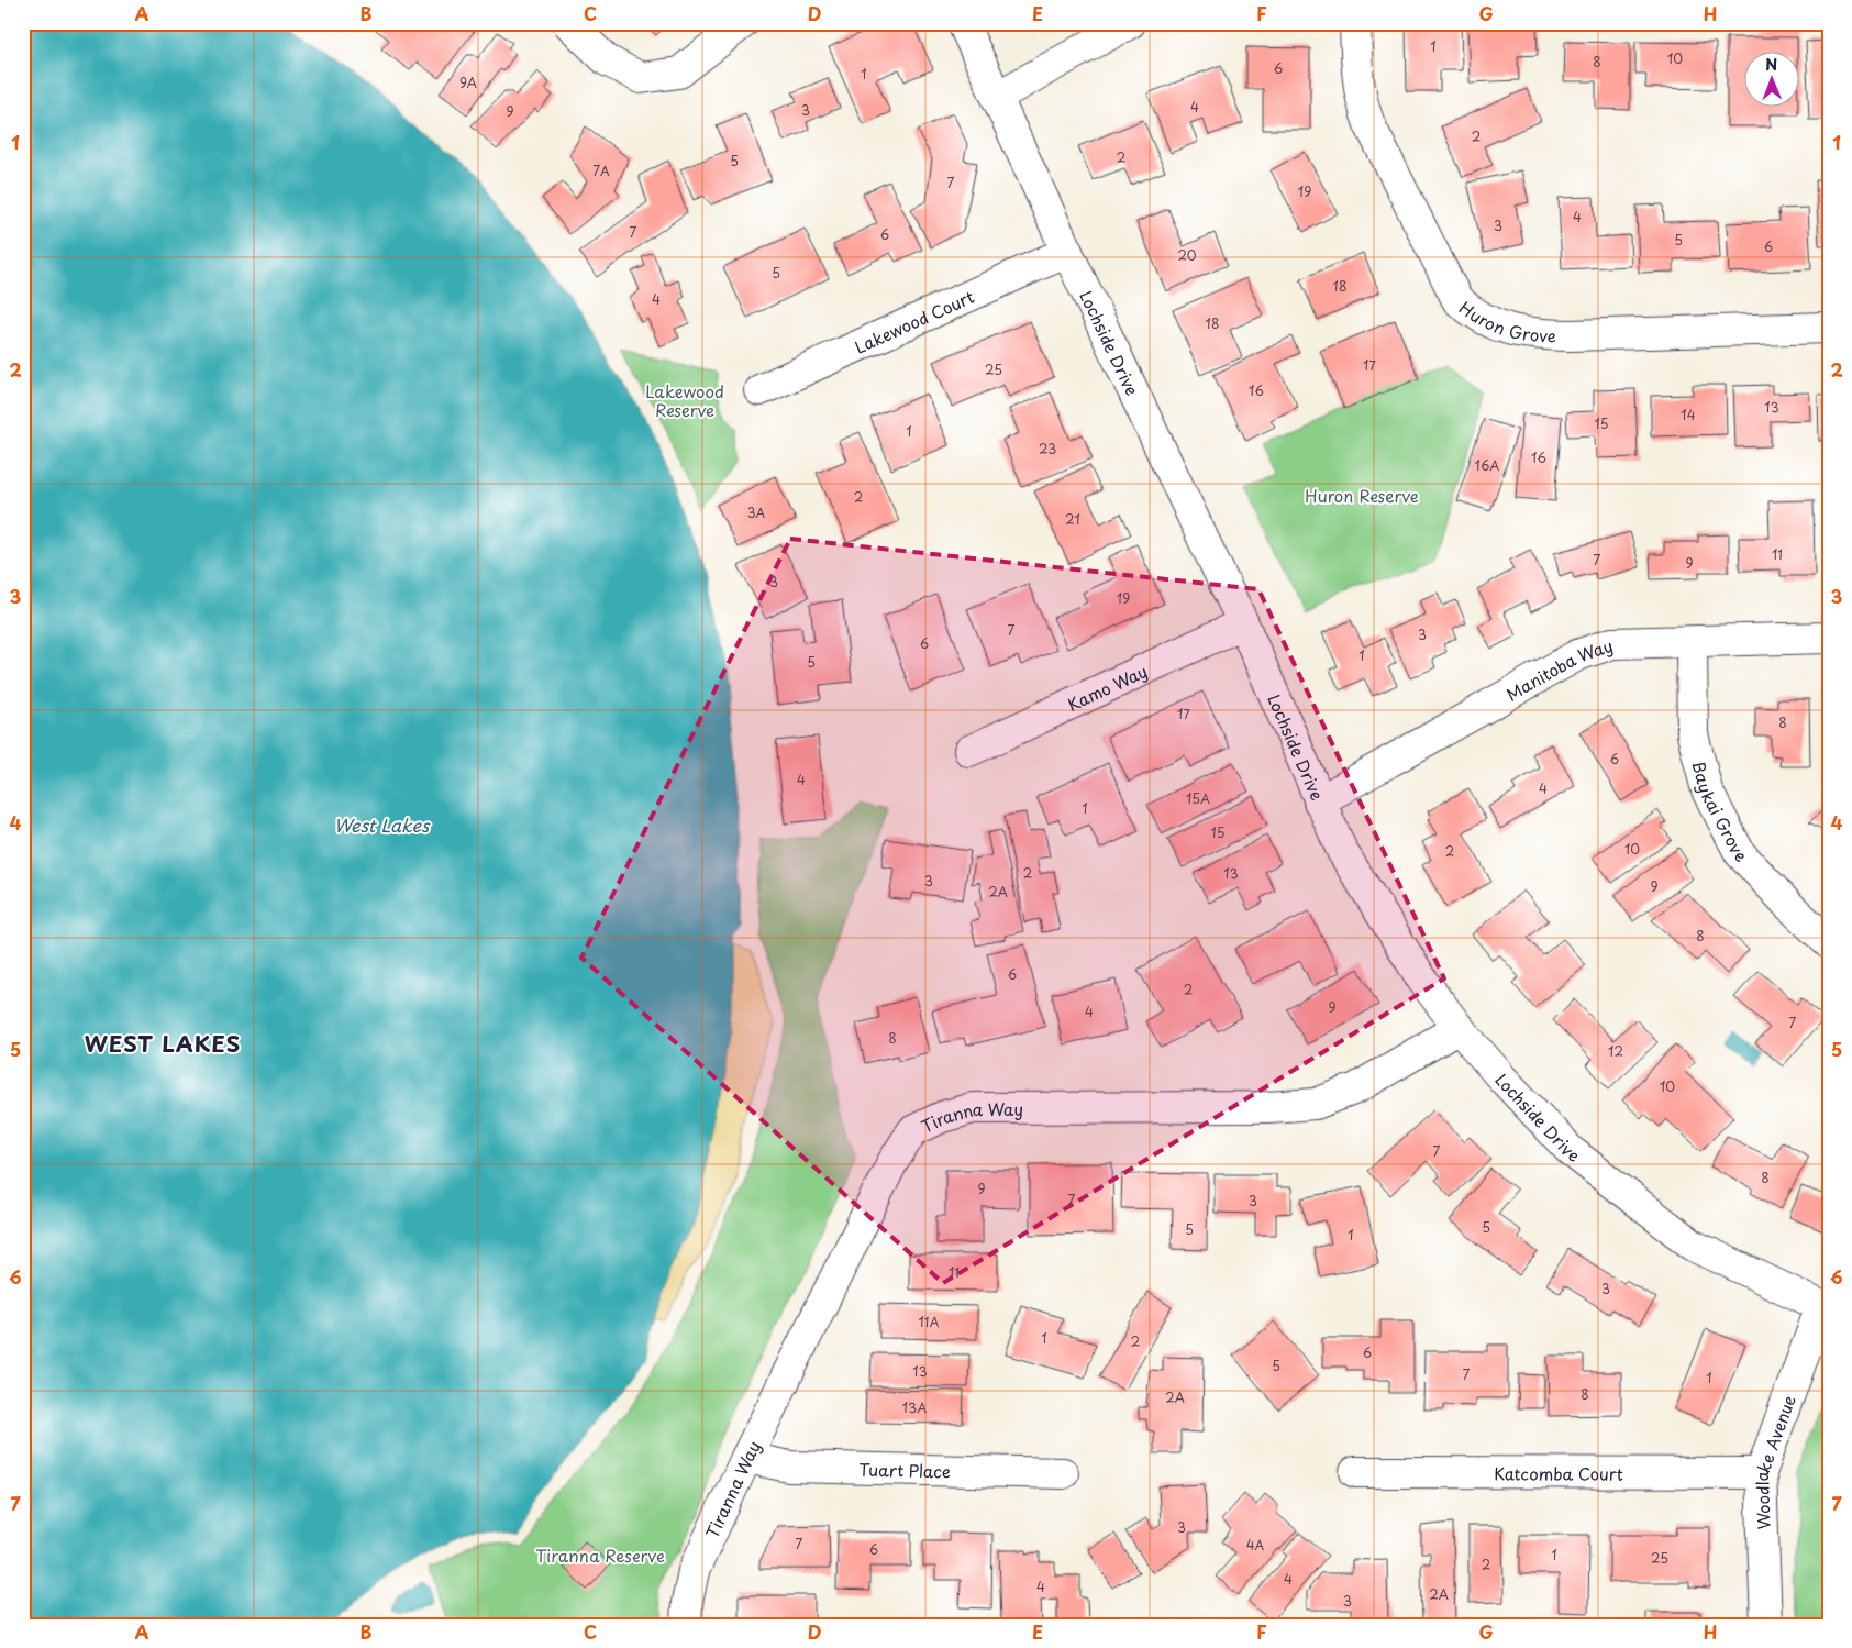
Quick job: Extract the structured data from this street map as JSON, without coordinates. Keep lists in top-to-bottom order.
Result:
{
  "streets": {
    "street": [
      "Huron Grove",
      "Lakewood Court",
      "Lochside Drive",
      "Manitoba Way",
      "Kamo Way",
      "Baykai Grove",
      "Tiranna Way",
      "Woodlake Avenue",
      "Tuart Place",
      "Katcomba Court"
    ]
  },
  "crossings": [
    ["Lakewood Court", "Lochside Drive"],
    ["Lochside Drive", "Manitoba Way"],
    ["Lochside Drive", "Kamo Way"],
    ["Lochside Drive", "Tiranna Way"],
    ["Lochside Drive", "Woodlake Avenue"],
    ["Manitoba Way", "Baykai Grove"],
    ["Tiranna Way", "Tuart Place"],
    ["Woodlake Avenue", "Katcomba Court"]
  ],
  "districts": ["WEST LAKES"],
  "water": ["West Lakes"],
  "parks": ["Lakewood Reserve", "Huron Reserve", "Tiranna Reserve"],
  "house_numbers": [
    "1",
    "10",
    "8",
    "6",
    "1",
    "9A",
    "4",
    "3",
    "9",
    "2",
    "2",
    "5",
    "7A",
    "7",
    "19",
    "4",
    "3",
    "7",
    "6",
    "5",
    "6",
    "20",
    "5",
    "18",
    "4",
    "18",
    "17",
    "25",
    "16",
    "13",
    "14",
    "15",
    "1",
    "23",
    "16",
    "16A",
    "2",
    "3A",
    "21",
    "11",
    "7",
    "9",
    "3",
    "19",
    "7",
    "3",
    "6",
    "1",
    "5",
    "17",
    "8",
    "6",
    "4",
    "4",
    "15A",
    "1",
    "15",
    "10",
    "2",
    "2",
    "13",
    "3",
    "9",
    "2A",
    "8",
    "6",
    "2",
    "9",
    "4",
    "7",
    "8",
    "12",
    "10",
    "7",
    "8",
    "9",
    "7",
    "3",
    "5",
    "5",
    "1",
    "11",
    "3",
    "11A",
    "1",
    "2",
    "6",
    "5",
    "13",
    "7",
    "1",
    "8",
    "2A",
    "13A",
    "3",
    "7",
    "4A",
    "6",
    "1",
    "25",
    "2",
    "4",
    "4",
    "2A",
    "3"
  ],
  "north": "top",
  "grid": {
    "columns": [
      "A",
      "B",
      "C",
      "D",
      "E",
      "F",
      "G",
      "H"
    ],
    "rows": [
      "1",
      "2",
      "3",
      "4",
      "5",
      "6",
      "7"
    ]
  }
}
